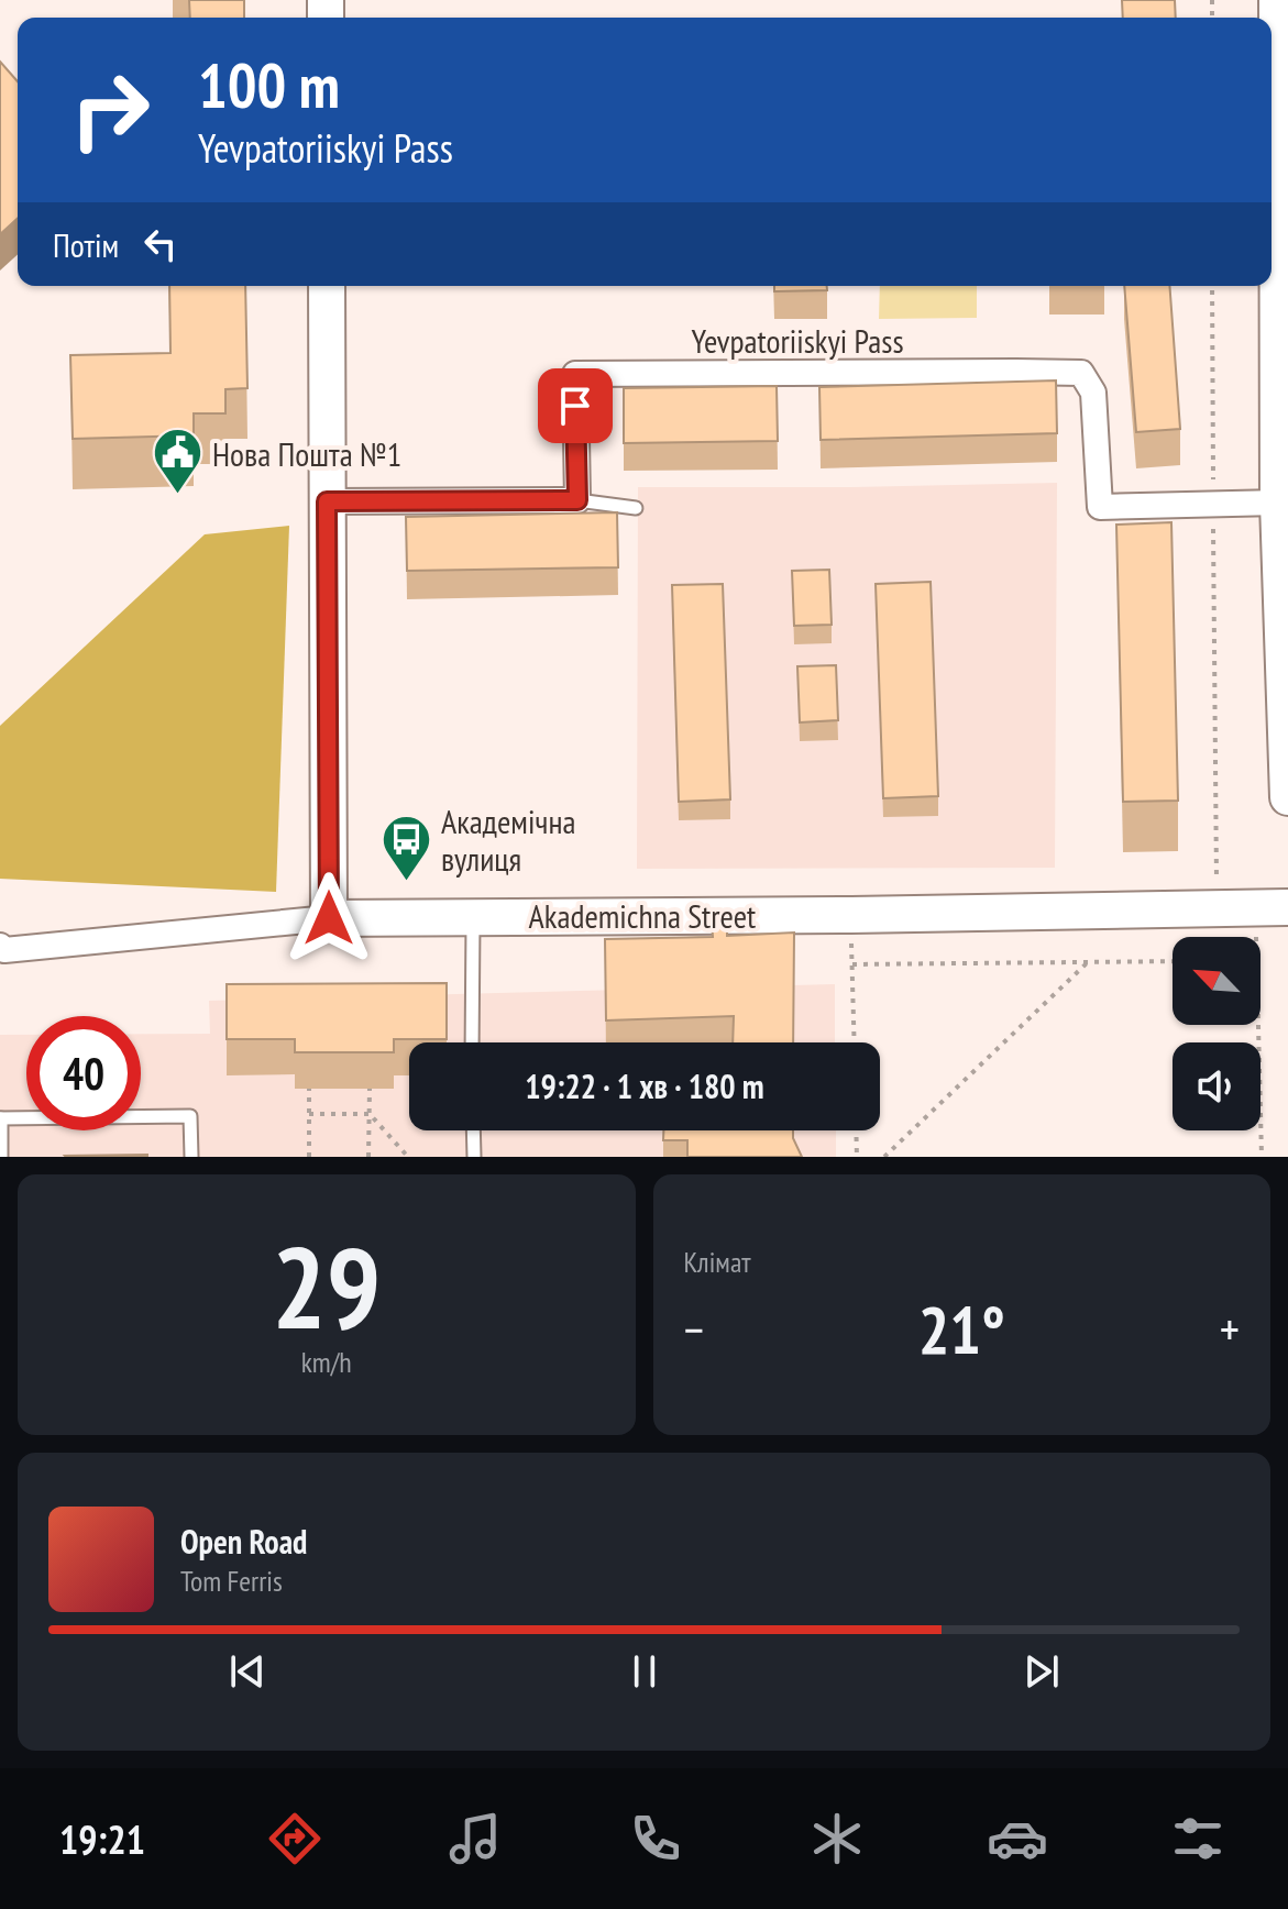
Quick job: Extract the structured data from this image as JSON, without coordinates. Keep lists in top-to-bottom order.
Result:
{
  "streets": {
    "street": ["Yevpatoriiskyi Pass", "Akademichna Street"]
  },
  "places": {
    "public building": ["Нова Пошта №1"],
    "bus stop": ["Академічна вулиця"]
  },
  "north": "top left",
  "page": {
    "turn": ["100 m", "Yevpatoriiskyi Pass"],
    "then": "Потім",
    "limit": "40",
    "trip": "19:22 · 1 хв · 180 m",
    "tile": [
      ["29", "km/h"],
      "Клімат"
    ],
    "heat": ["−", "21°", "+"],
    "song": ["Open Road", "Tom Ferris"],
    "tabs": "19:21"
  }
}
